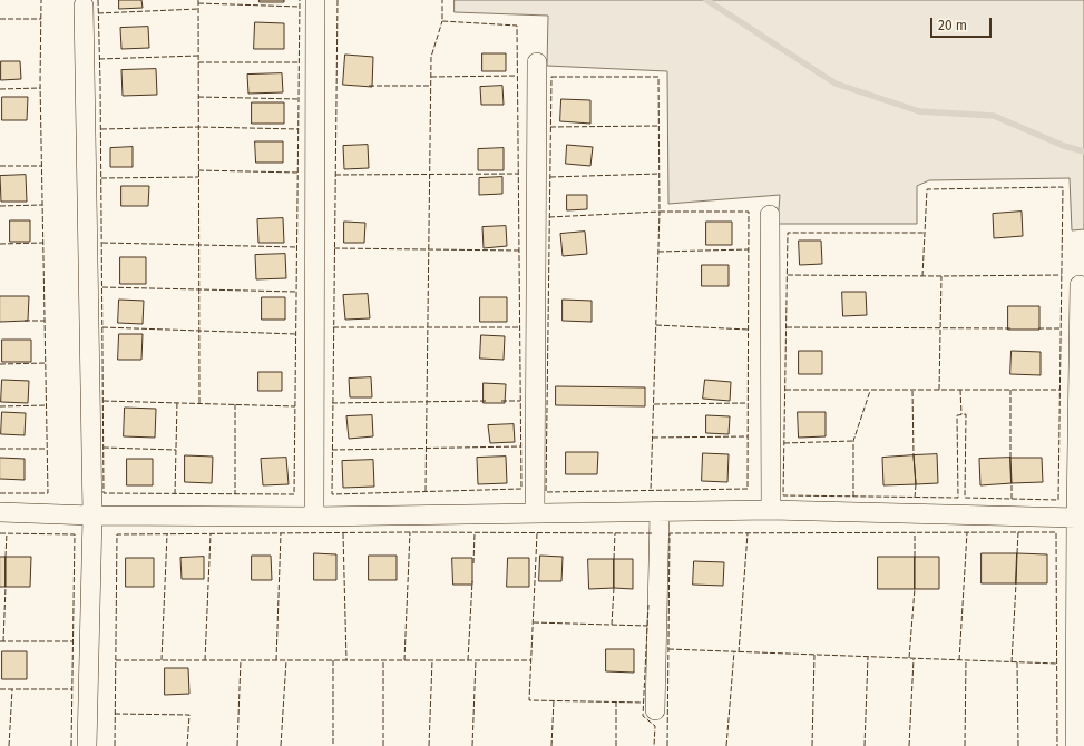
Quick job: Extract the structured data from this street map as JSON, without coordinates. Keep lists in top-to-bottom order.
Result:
{
  "scale_bar": "20 m"
}
